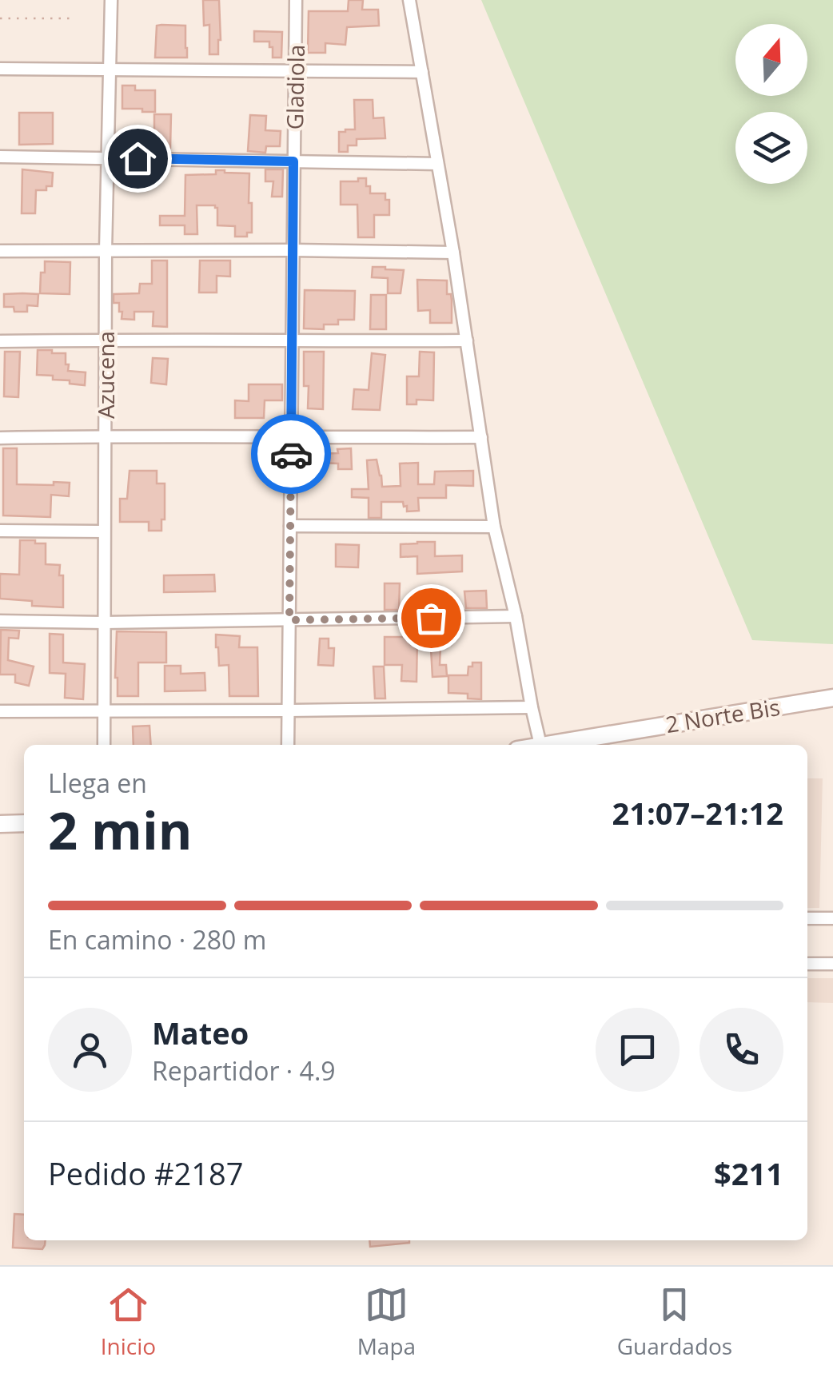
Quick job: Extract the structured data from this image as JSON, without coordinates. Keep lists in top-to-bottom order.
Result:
{
  "streets": {
    "street": ["Gladiola", "Azucena", "2 Norte Bis"]
  },
  "north": "top",
  "page": {
    "heading": ["2 min", "Llega en", "21:07–21:12"],
    "panel": [
      "Mateo",
      "Repartidor · 4.9",
      "Pedido #2187",
      "$211"
    ],
    "bar": "En camino · 280 m",
    "tabs": ["Inicio", "Mapa", "Guardados"]
  }
}
